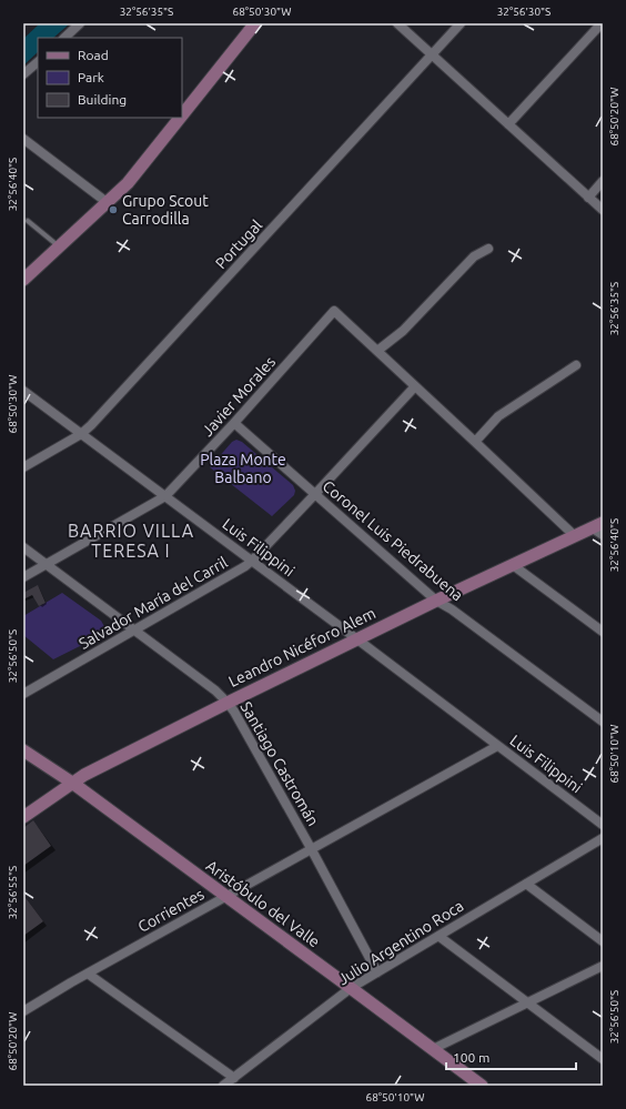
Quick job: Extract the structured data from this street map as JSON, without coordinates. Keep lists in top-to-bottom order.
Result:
{
  "streets": {
    "street": [
      "Portugal",
      "Javier Morales",
      "Coronel Luis Piedrabuena",
      "Luis Filippini",
      "Salvador María del Carril",
      "Leandro Nicéforo Alem",
      "Santiago Castromán",
      "Aristóbulo del Valle",
      "Corrientes",
      "Julio Argentino Roca"
    ]
  },
  "crossings": [
    ["Portugal", "Luis Filippini"],
    ["Javier Morales", "Coronel Luis Piedrabuena"],
    ["Javier Morales", "Luis Filippini"],
    ["Javier Morales", "Santiago Castromán"],
    ["Coronel Luis Piedrabuena", "Salvador María del Carril"],
    ["Coronel Luis Piedrabuena", "Leandro Nicéforo Alem"],
    ["Luis Filippini", "Salvador María del Carril"],
    ["Luis Filippini", "Leandro Nicéforo Alem"],
    ["Luis Filippini", "Corrientes"],
    ["Salvador María del Carril", "Santiago Castromán"],
    ["Leandro Nicéforo Alem", "Santiago Castromán"],
    ["Leandro Nicéforo Alem", "Aristóbulo del Valle"],
    ["Santiago Castromán", "Corrientes"],
    ["Santiago Castromán", "Julio Argentino Roca"],
    ["Aristóbulo del Valle", "Corrientes"],
    ["Aristóbulo del Valle", "Julio Argentino Roca"]
  ],
  "districts": ["BARRIO VILLA TERESA I"],
  "parks": ["Plaza Monte Balbano"],
  "places": ["Grupo Scout Carrodilla"],
  "legend": ["Road", "Park", "Building"],
  "scale_bar": "100 m",
  "coordinates": [
    "32°56'35\"S",
    "68°50'30\"W",
    "32°56'30\"S",
    "68°50'20\"W",
    "32°56'40\"S",
    "32°56'50\"S",
    "68°50'10\"W",
    "32°56'55\"S"
  ]
}
